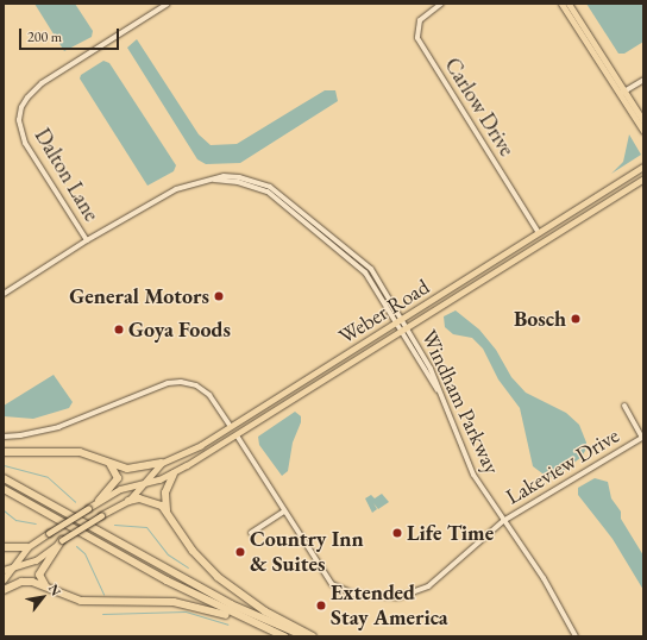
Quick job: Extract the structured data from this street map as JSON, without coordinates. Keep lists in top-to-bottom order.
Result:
{
  "streets": {
    "main road": ["Weber Road"],
    "street": [
      "Carlow Drive",
      "Dalton Lane",
      "Windham Parkway",
      "Lakeview Drive"
    ]
  },
  "crossings": [
    ["Carlow Drive", "Weber Road"],
    ["Dalton Lane", "Windham Parkway"],
    ["Weber Road", "Windham Parkway"],
    ["Weber Road", "Lakeview Drive"],
    ["Windham Parkway", "Lakeview Drive"]
  ],
  "places": [
    "General Motors",
    "Bosch",
    "Goya Foods",
    "Life Time",
    "Country Inn & Suites",
    "Extended Stay America"
  ],
  "scale_bar": "200 m",
  "north": "top right"
}
